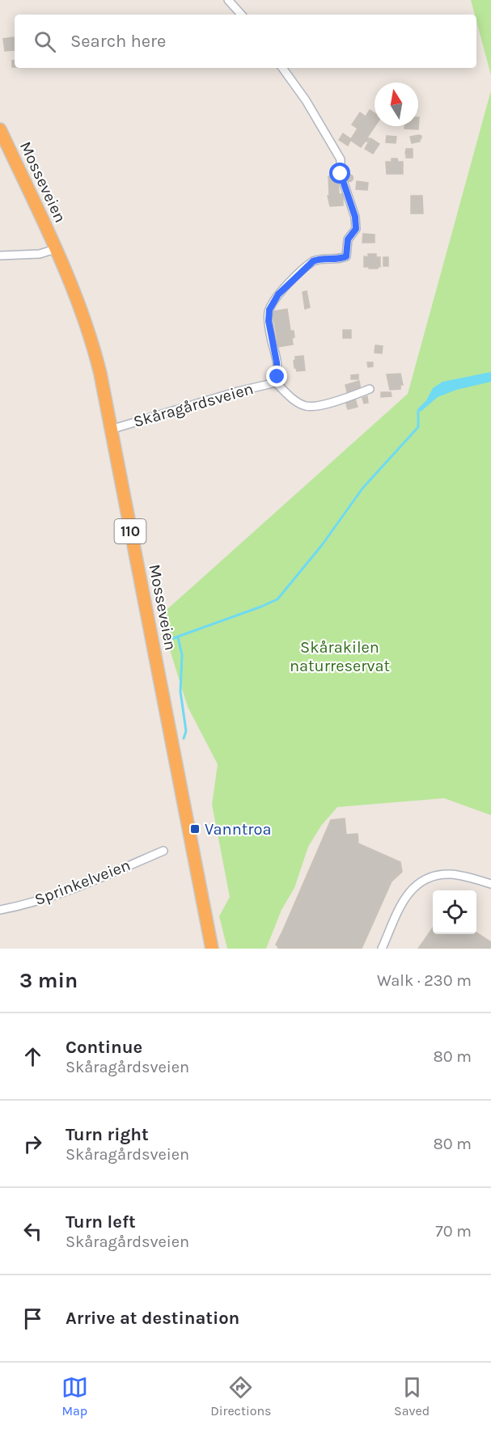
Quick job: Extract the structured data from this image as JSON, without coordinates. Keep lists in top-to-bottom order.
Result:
{
  "streets": {
    "highway": ["Mosseveien", "110"],
    "street": ["Skåragårdsveien", "Sprinkelveien"]
  },
  "crossings": [
    ["Mosseveien", "Skåragårdsveien"]
  ],
  "parks": ["Skårakilen naturreservat"],
  "places": {
    "transit": ["Vanntroa"]
  },
  "north": "top",
  "page": {
    "search": "Search here",
    "heading": ["3 min", "Walk · 230 m"],
    "list": [
      ["Continue", "Skåragårdsveien", "80 m"],
      ["Turn right", "Skåragårdsveien", "80 m"],
      ["Turn left", "Skåragårdsveien", "70 m"],
      "Arrive at destination"
    ],
    "nav": ["Map", "Directions", "Saved"]
  }
}
